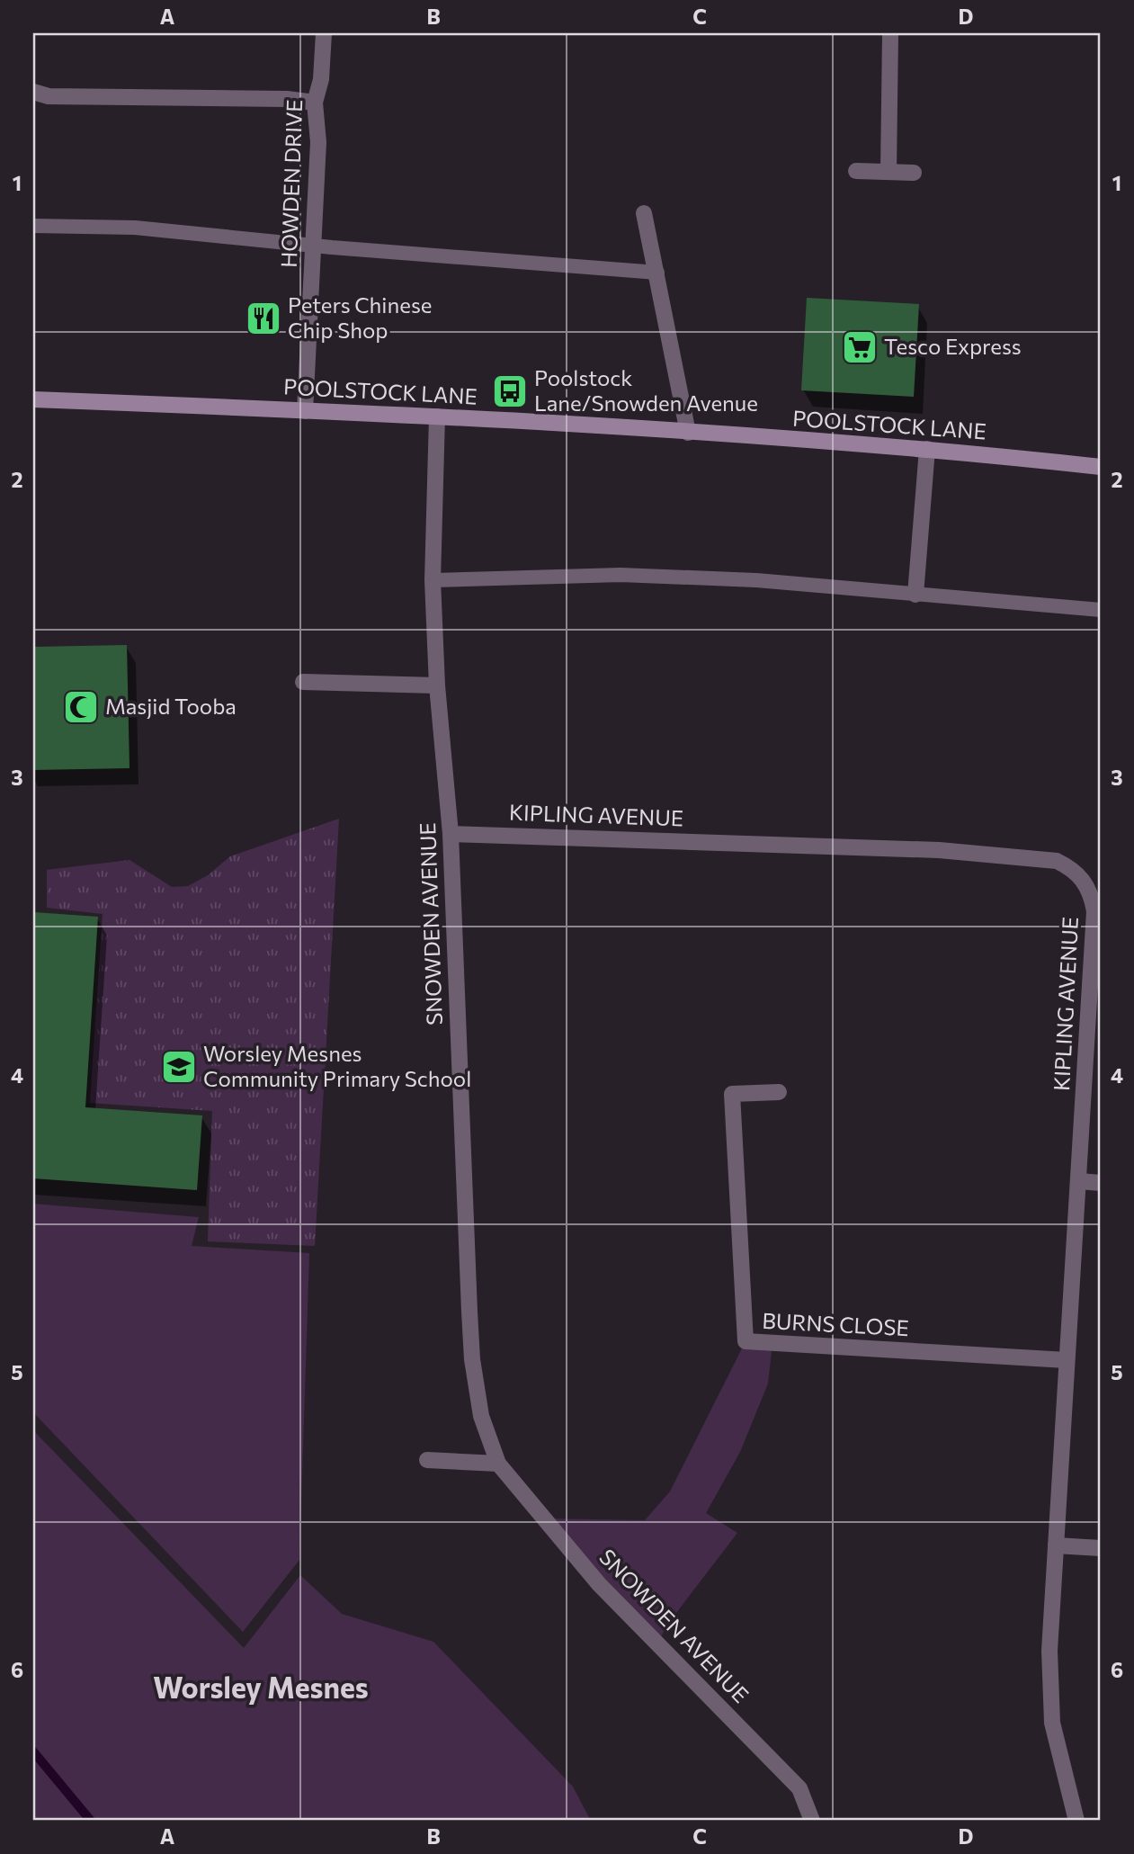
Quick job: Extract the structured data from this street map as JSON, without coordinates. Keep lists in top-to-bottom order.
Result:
{
  "streets": {
    "main road": ["POOLSTOCK LANE"],
    "street": [
      "HOWDEN DRIVE",
      "KIPLING AVENUE",
      "SNOWDEN AVENUE",
      "BURNS CLOSE"
    ]
  },
  "crossings": [
    ["HOWDEN DRIVE", "POOLSTOCK LANE"],
    ["POOLSTOCK LANE", "SNOWDEN AVENUE"],
    ["KIPLING AVENUE", "SNOWDEN AVENUE"],
    ["KIPLING AVENUE", "BURNS CLOSE"]
  ],
  "districts": ["Worsley Mesnes"],
  "places": {
    "restaurant": ["Peters Chinese Chip Shop"],
    "supermarket": ["Tesco Express"],
    "bus stop": ["Poolstock Lane/Snowden Avenue"],
    "mosque": ["Masjid Tooba"],
    "school or university": ["Worsley Mesnes Community Primary School"]
  },
  "grid": {
    "columns": [
      "A",
      "B",
      "C",
      "D"
    ],
    "rows": [
      "1",
      "2",
      "3",
      "4",
      "5",
      "6"
    ]
  }
}
